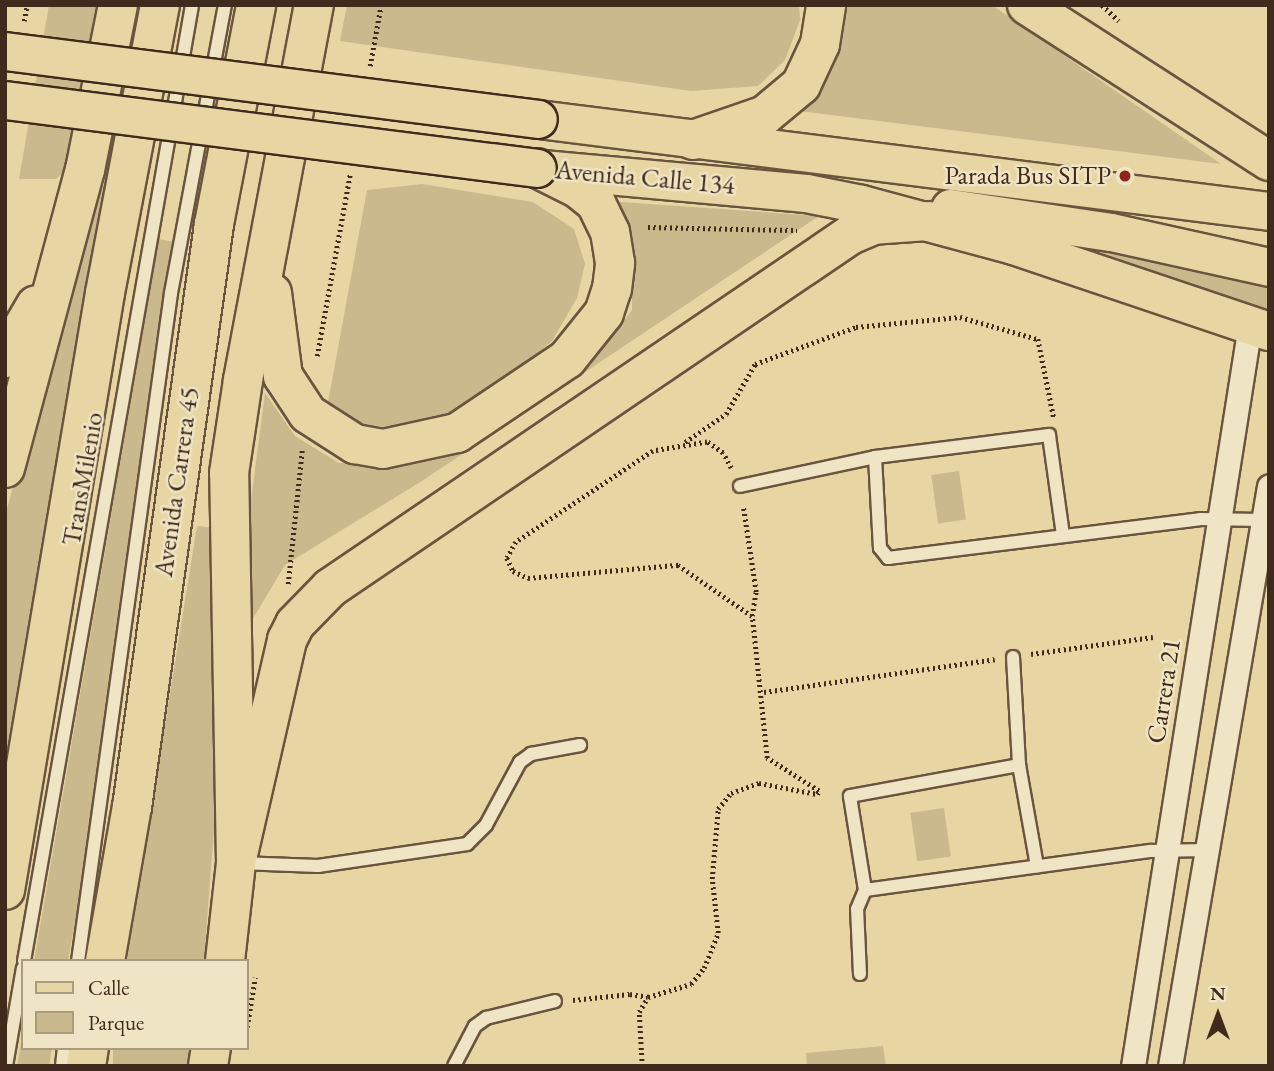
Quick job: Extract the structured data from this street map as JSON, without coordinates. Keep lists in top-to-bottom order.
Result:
{
  "streets": {
    "highway": ["Avenida Carrera 45"],
    "main road": ["Avenida Calle 134"],
    "street": ["Carrera 21"],
    "lane": ["TransMilenio"]
  },
  "crossings": [
    ["Avenida Calle 134", "Carrera 21"]
  ],
  "places": ["Parada Bus SITP"],
  "legend": ["Calle", "Parque"],
  "north": "top"
}
